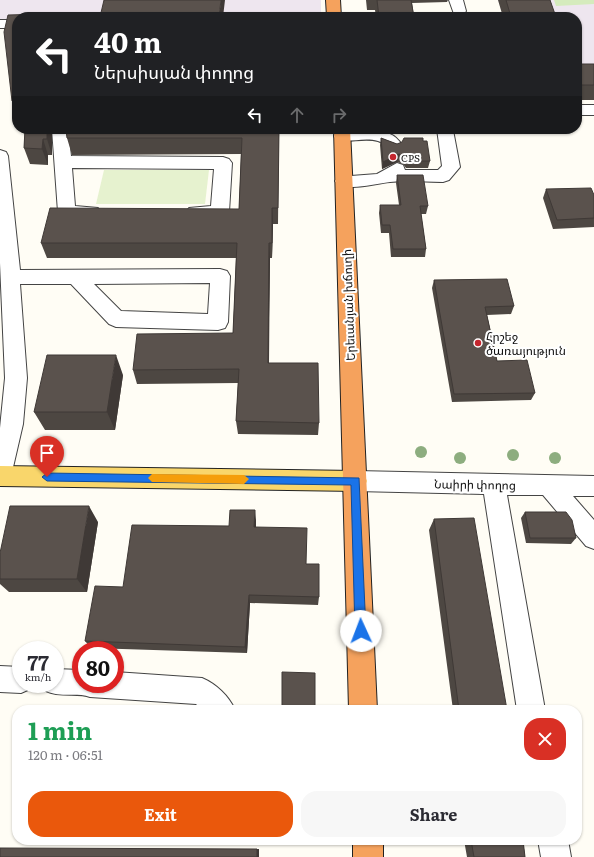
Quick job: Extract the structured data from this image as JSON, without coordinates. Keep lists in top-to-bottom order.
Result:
{
  "streets": {
    "highway": ["Երեւանյան խճուղի"],
    "street": ["Նաիրի փողոց"]
  },
  "crossings": [
    ["Երեւանյան խճուղի", "Նաիրի փողոց"]
  ],
  "places": ["CPS", "Հրշեջ ծառայություն"],
  "page": {
    "turn": ["40 m", "Ներսիսյան փողոց"],
    "speed": "77 km/h",
    "limit": "80",
    "heading": ["1 min", "120 m · 06:51"],
    "buttons": ["Exit", "Share"]
  }
}
